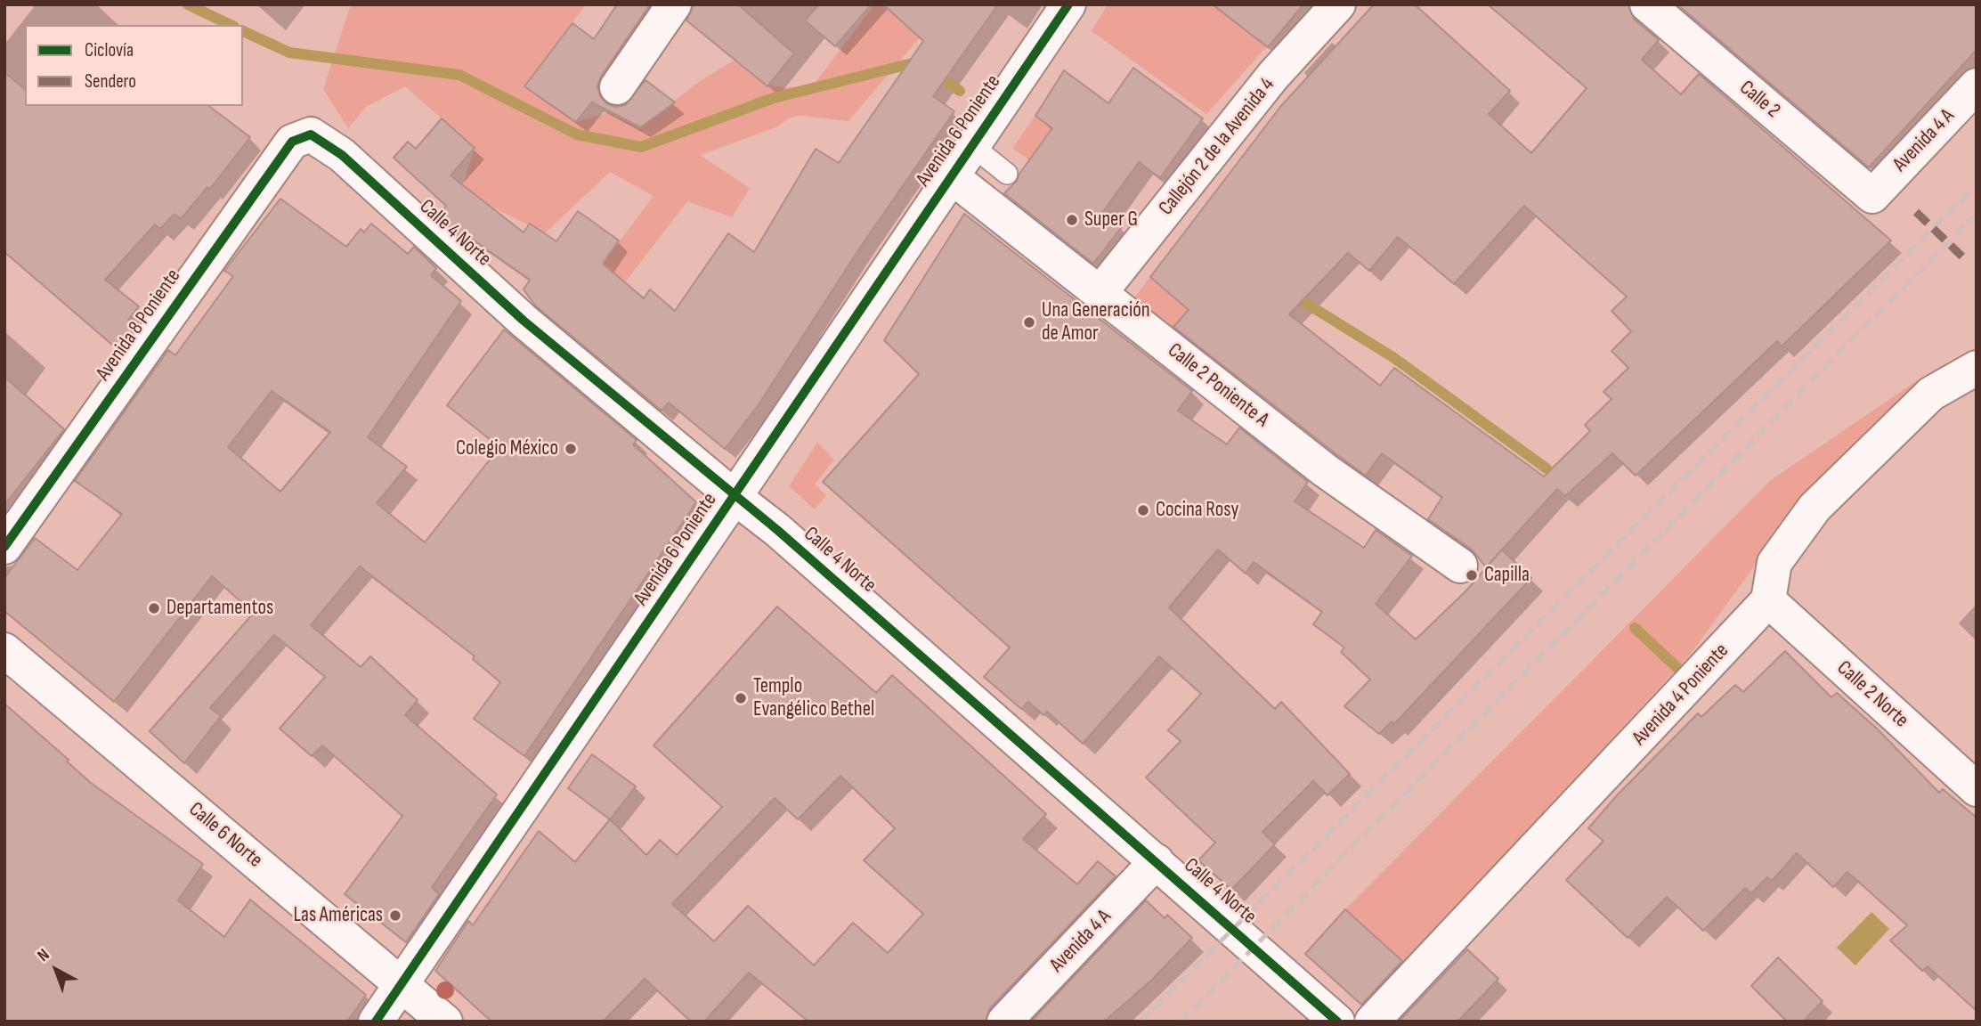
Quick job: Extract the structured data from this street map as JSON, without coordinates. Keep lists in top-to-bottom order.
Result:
{
  "streets": {
    "street": [
      "Calle 2",
      "Avenida 6 Poniente",
      "Avenida 4 A",
      "Callejón 2 de la Avenida 4",
      "Calle 4 Norte",
      "Avenida 8 Poniente",
      "Calle 2 Poniente A",
      "Avenida 4 Poniente",
      "Calle 2 Norte",
      "Calle 6 Norte"
    ]
  },
  "crossings": [
    ["Calle 2", "Avenida 4 A"],
    ["Avenida 6 Poniente", "Calle 4 Norte"],
    ["Avenida 6 Poniente", "Calle 2 Poniente A"],
    ["Avenida 6 Poniente", "Calle 6 Norte"],
    ["Avenida 4 A", "Calle 4 Norte"],
    ["Callejón 2 de la Avenida 4", "Calle 2 Poniente A"],
    ["Calle 4 Norte", "Avenida 8 Poniente"],
    ["Avenida 4 Poniente", "Calle 2 Norte"]
  ],
  "places": [
    "Super G",
    "Una Generación de Amor",
    "Colegio México",
    "Cocina Rosy",
    "Capilla",
    "Departamentos",
    "Templo Evangélico Bethel",
    "Las Américas"
  ],
  "legend": ["Ciclovía", "Sendero"],
  "north": "top left"
}
